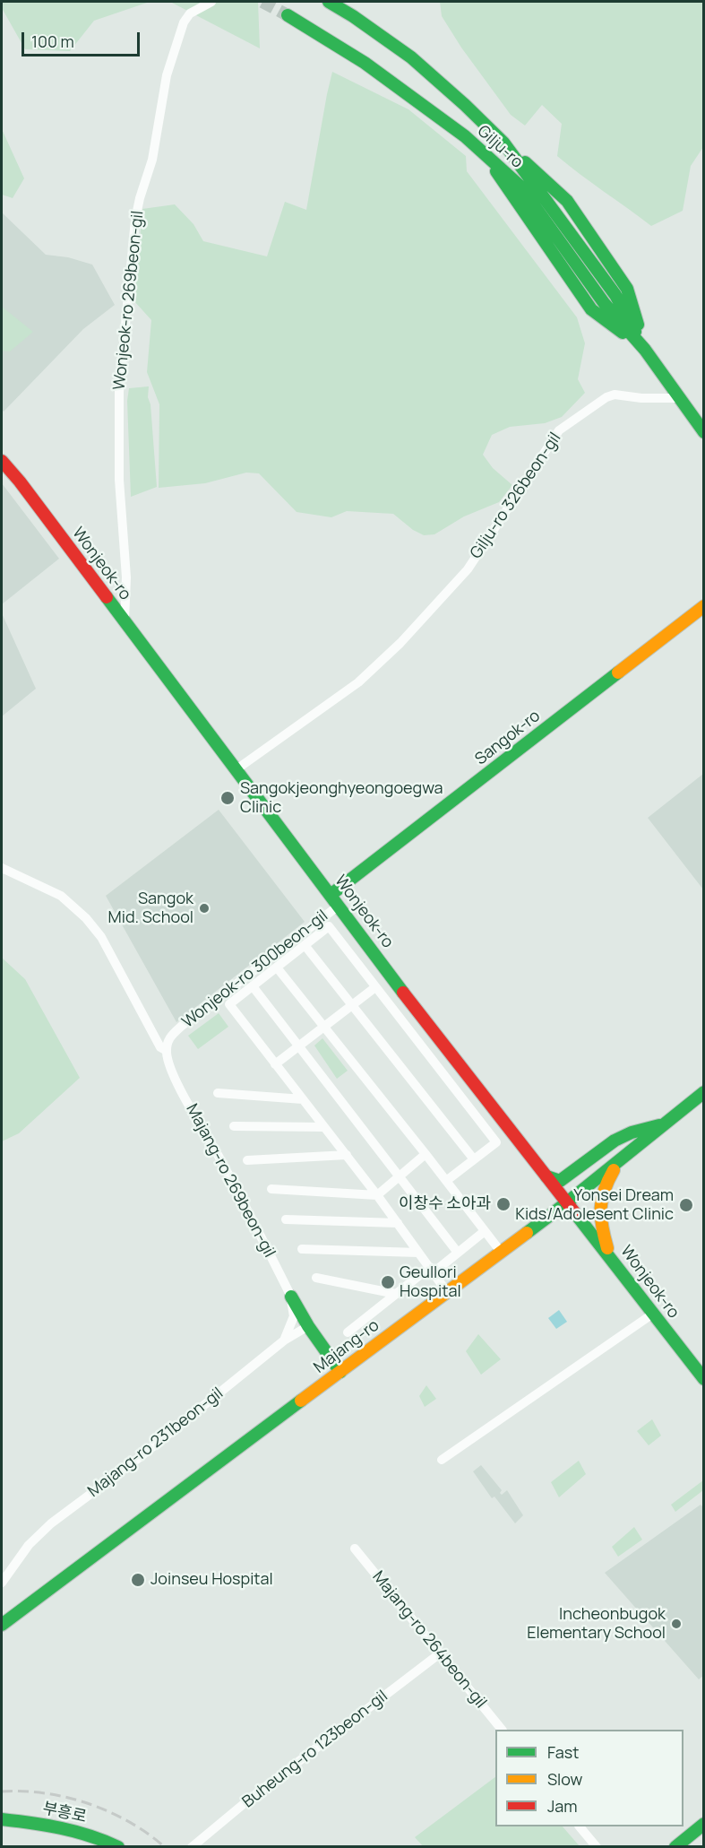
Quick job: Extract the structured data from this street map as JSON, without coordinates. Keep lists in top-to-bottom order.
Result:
{
  "streets": {
    "main road": [
      "Gilju-ro",
      "Wonjeok-ro",
      "Sangok-ro",
      "Majang-ro",
      "부흥로"
    ],
    "street": [
      "Wonjeok-ro 269beon-gil",
      "Gilju-ro 326beon-gil",
      "Wonjeok-ro 300beon-gil",
      "Majang-ro 269beon-gil",
      "Majang-ro 231beon-gil",
      "Majang-ro 264beon-gil",
      "Buheung-ro 123beon-gil"
    ]
  },
  "crossings": [
    ["Wonjeok-ro 269beon-gil", "Wonjeok-ro"],
    ["Gilju-ro 326beon-gil", "Wonjeok-ro"],
    ["Wonjeok-ro", "Sangok-ro"],
    ["Wonjeok-ro", "Wonjeok-ro 300beon-gil"],
    ["Wonjeok-ro", "Majang-ro"],
    ["Wonjeok-ro 300beon-gil", "Majang-ro 269beon-gil"],
    ["Majang-ro 269beon-gil", "Majang-ro 231beon-gil"],
    ["Majang-ro 264beon-gil", "Buheung-ro 123beon-gil"]
  ],
  "places": [
    "Sangokjeonghyeongoegwa Clinic",
    "Sangok Mid. School",
    "이창수 소아과",
    "Yonsei Dream Kids/Adolesent Clinic",
    "Geullori Hospital",
    "Joinseu Hospital",
    "Incheonbugok Elementary School"
  ],
  "legend": ["Fast", "Slow", "Jam"],
  "scale_bar": "100 m"
}
